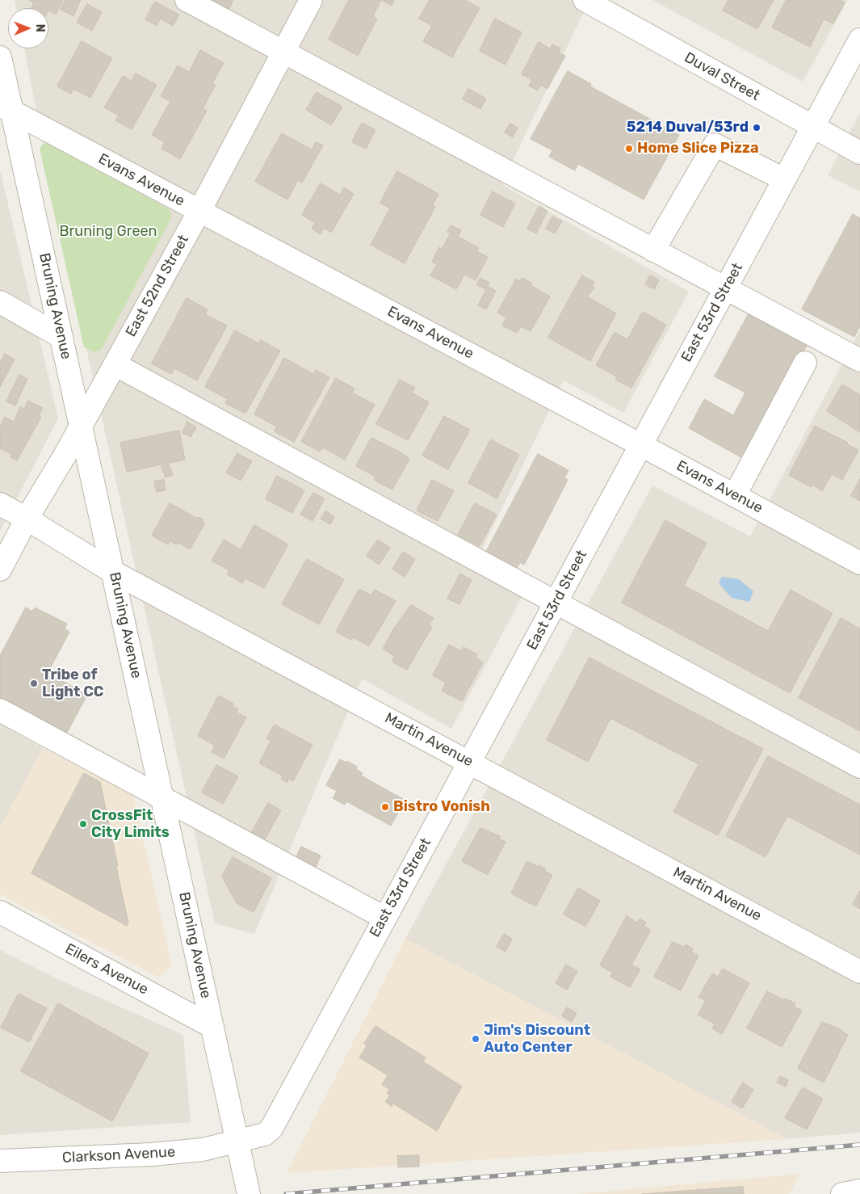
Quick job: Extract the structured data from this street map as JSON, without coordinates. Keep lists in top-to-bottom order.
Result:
{
  "streets": {
    "street": [
      "Duval Street",
      "Evans Avenue",
      "East 52nd Street",
      "Bruning Avenue",
      "East 53rd Street",
      "Martin Avenue",
      "Eilers Avenue",
      "Clarkson Avenue"
    ]
  },
  "crossings": [
    ["Duval Street", "East 53rd Street"],
    ["Evans Avenue", "East 52nd Street"],
    ["Evans Avenue", "Bruning Avenue"],
    ["Evans Avenue", "East 53rd Street"],
    ["East 52nd Street", "Bruning Avenue"],
    ["East 52nd Street", "Martin Avenue"],
    ["Bruning Avenue", "East 53rd Street"],
    ["Bruning Avenue", "Martin Avenue"],
    ["Bruning Avenue", "Eilers Avenue"],
    ["Bruning Avenue", "Clarkson Avenue"],
    ["East 53rd Street", "Martin Avenue"],
    ["East 53rd Street", "Clarkson Avenue"]
  ],
  "parks": ["Bruning Green"],
  "places": [
    "5214 Duval/53rd",
    "Home Slice Pizza",
    "Tribe of Light CC",
    "Bistro Vonish",
    "CrossFit City Limits",
    "Jim's Discount Auto Center"
  ],
  "north": "right"
}
